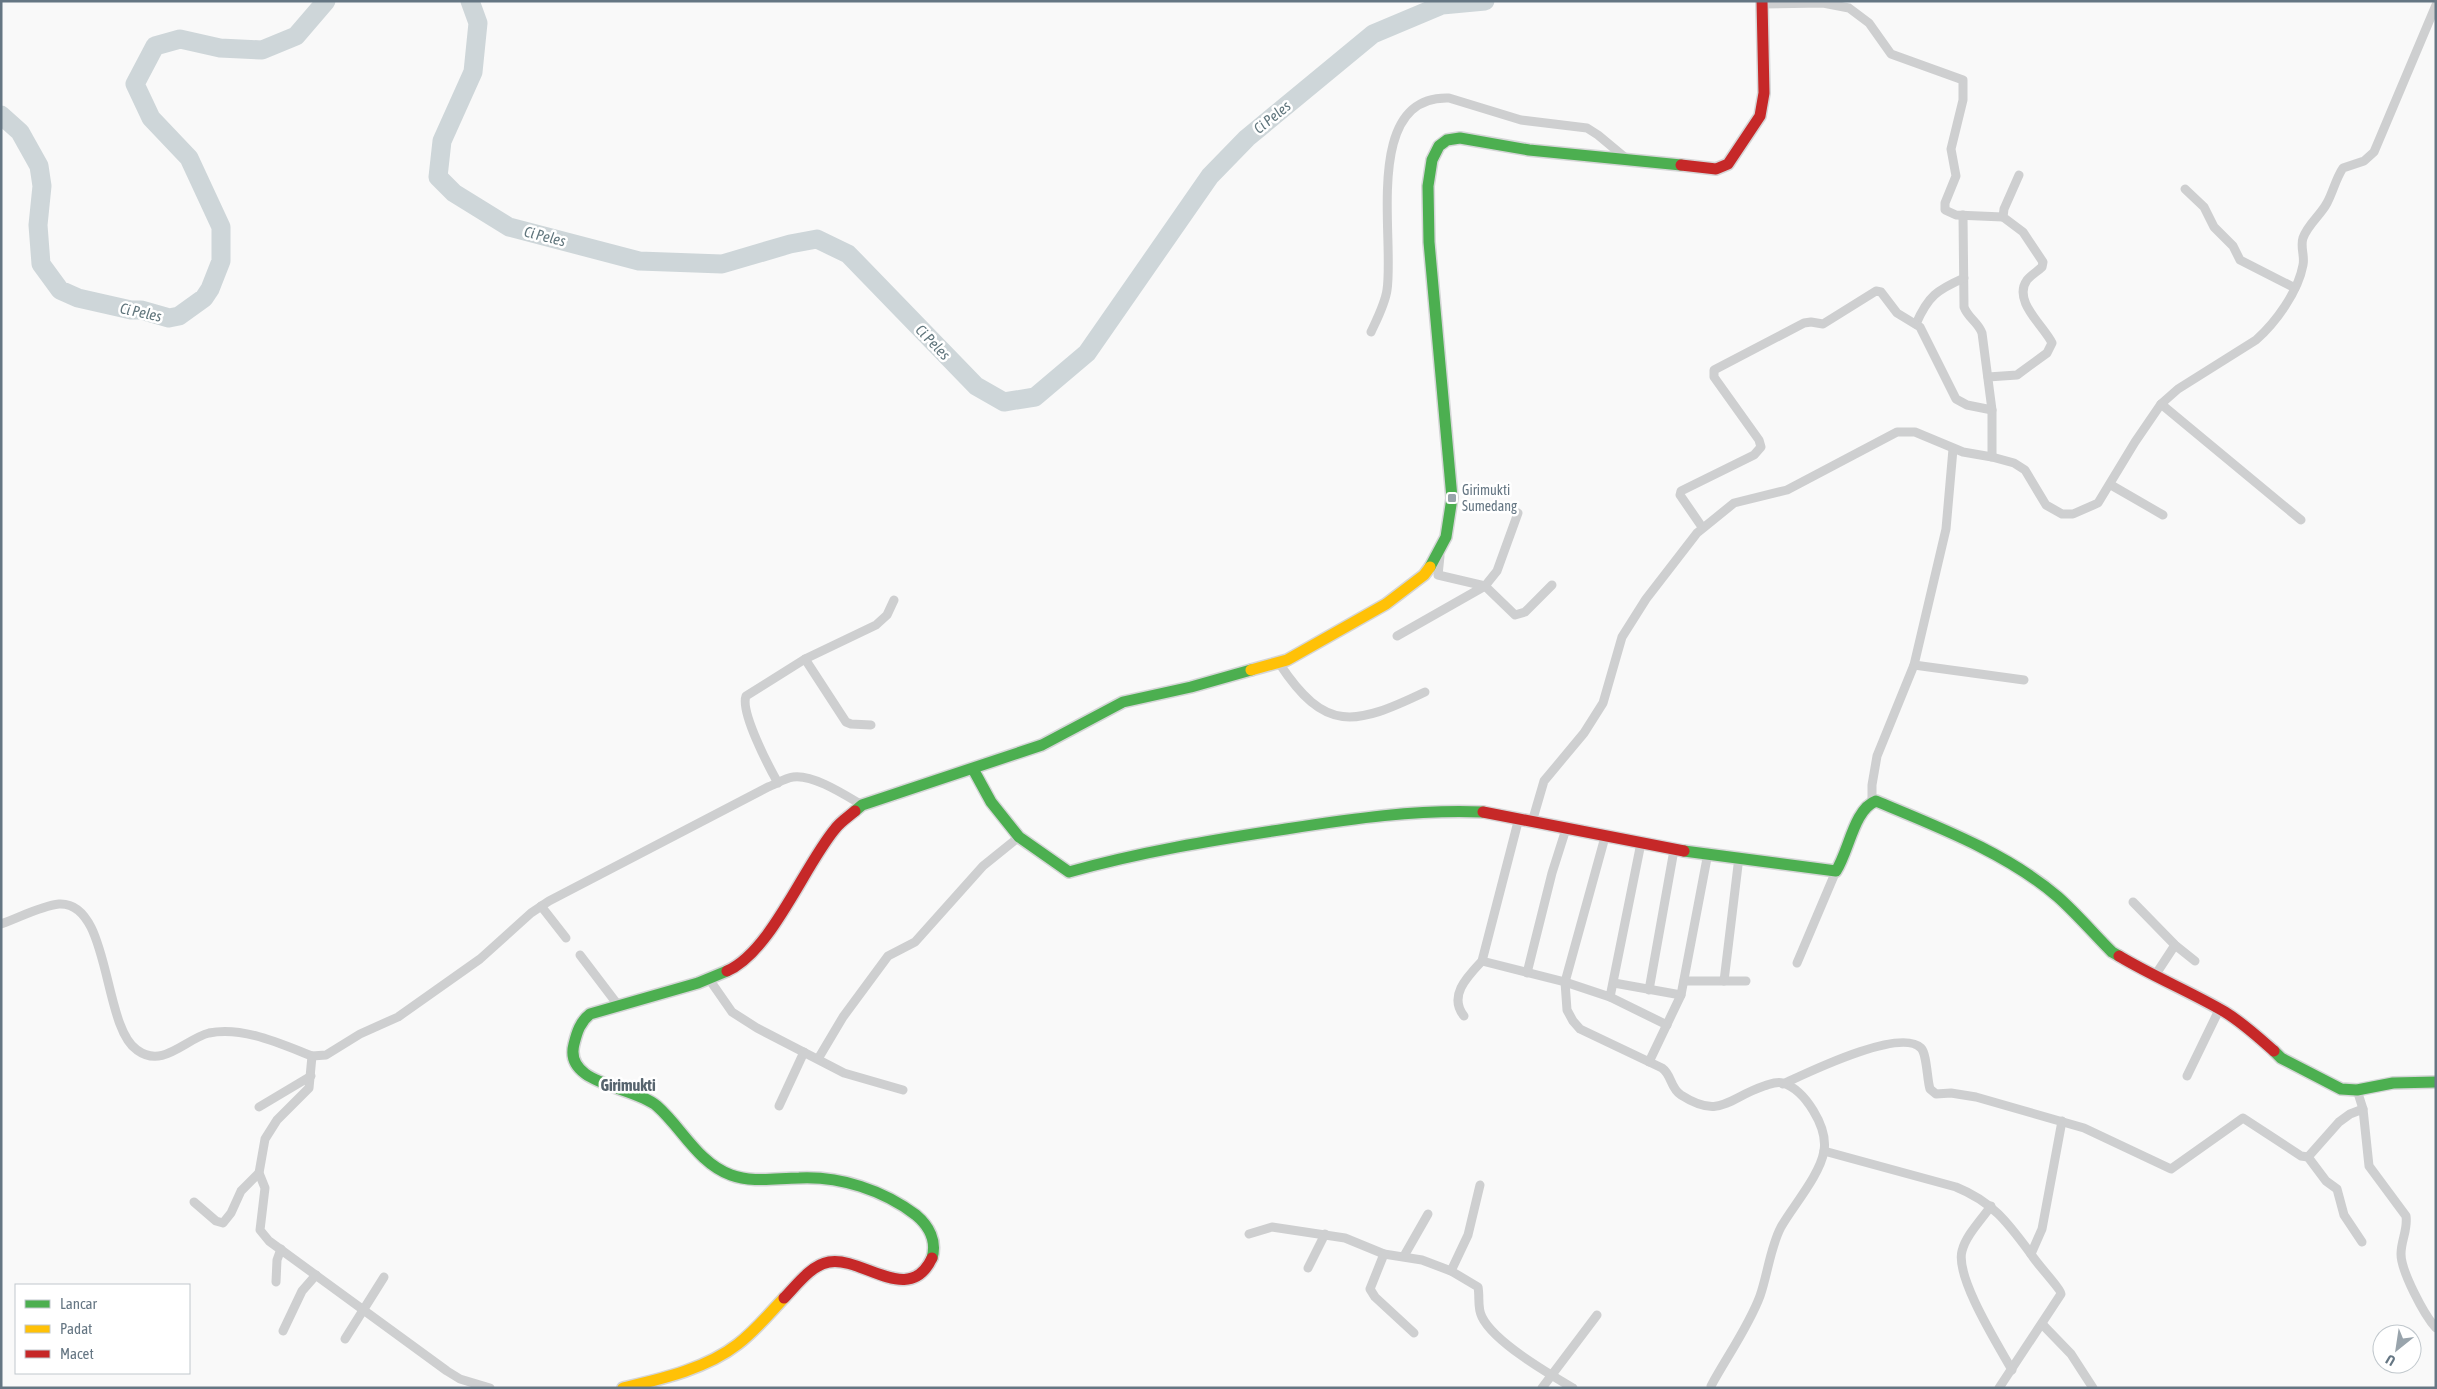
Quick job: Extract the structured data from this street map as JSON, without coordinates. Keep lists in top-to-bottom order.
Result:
{
  "districts": ["Girimukti"],
  "water": ["Ci Peles"],
  "places": {
    "transit": ["Girimukti Sumedang"]
  },
  "legend": ["Lancar", "Padat", "Macet"],
  "north": "bottom left"
}
